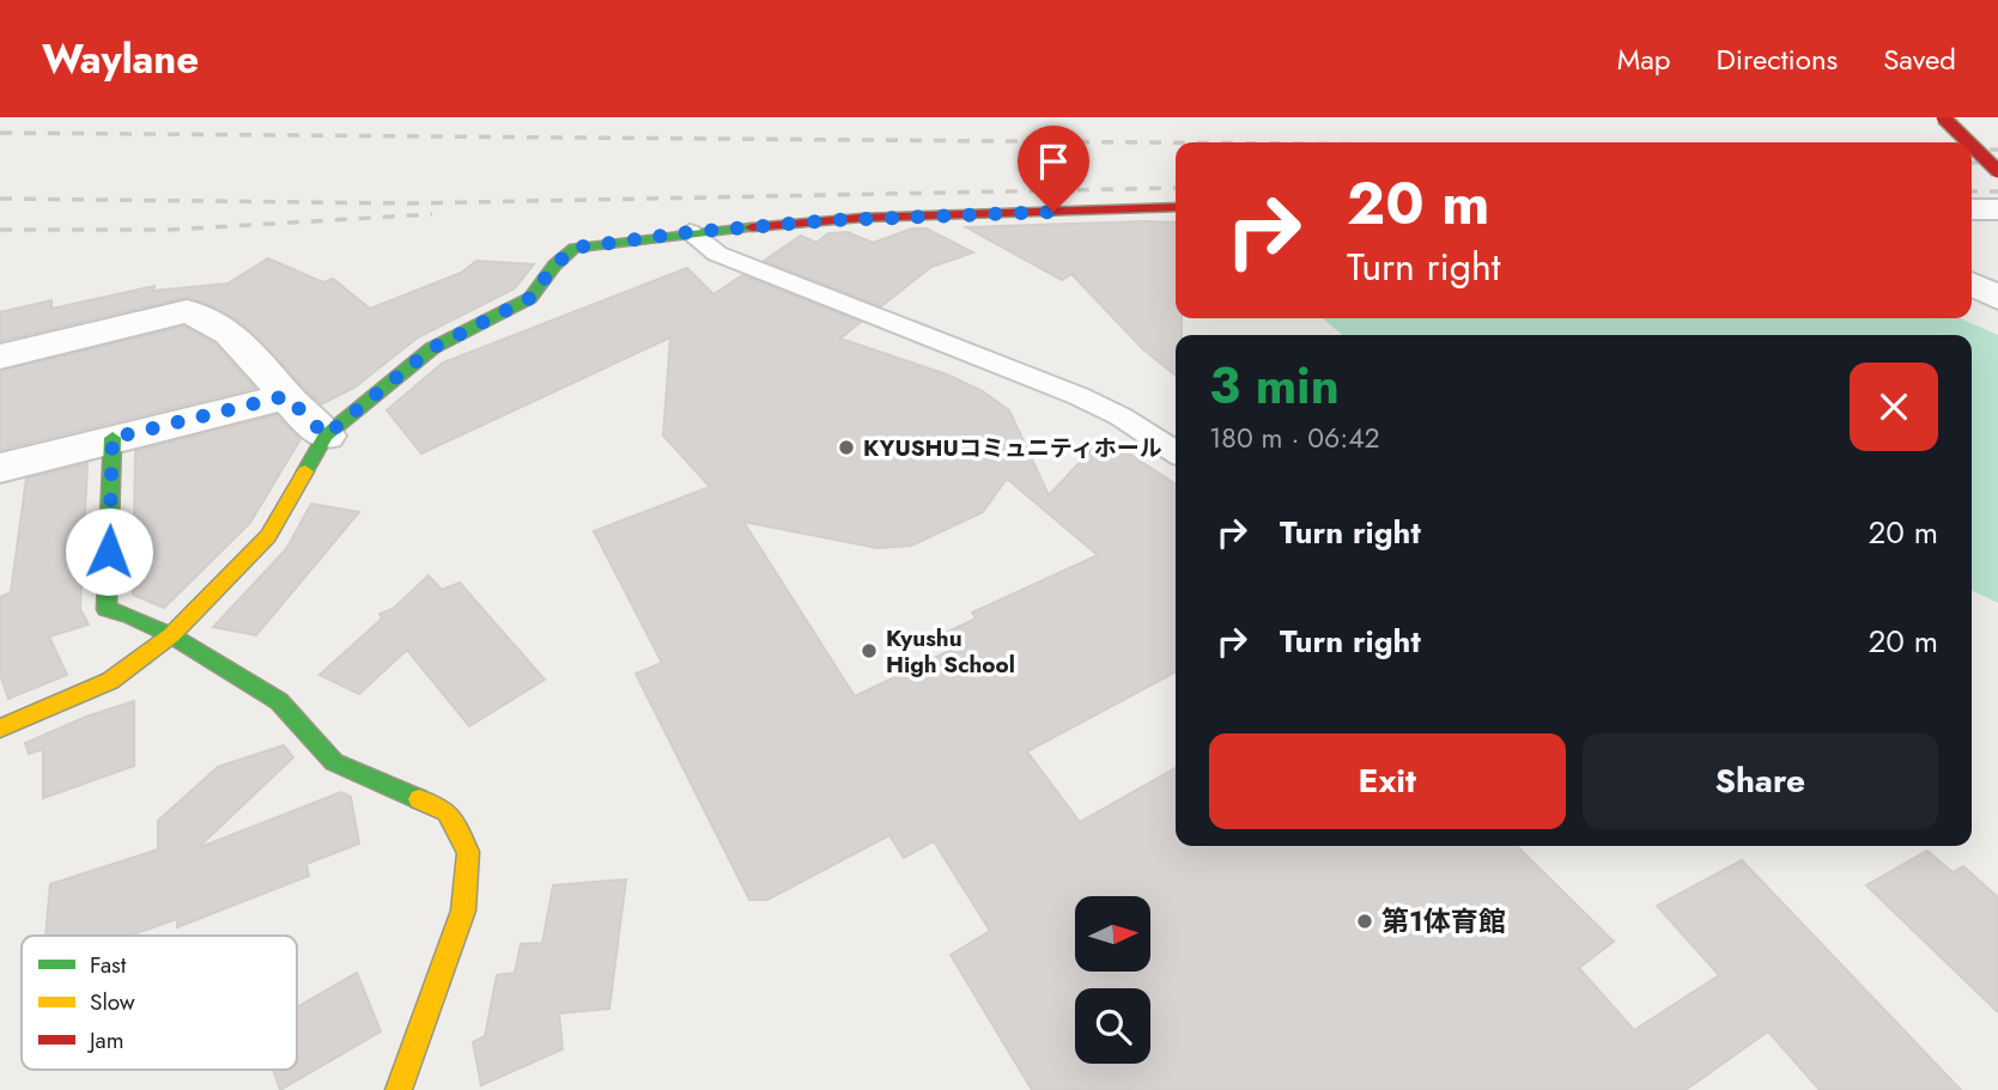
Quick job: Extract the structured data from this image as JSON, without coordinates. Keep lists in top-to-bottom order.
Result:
{
  "places": ["KYUSHUコミュニティホール", "Kyushu High School", "第1体育館"],
  "legend": ["Fast", "Slow", "Jam"],
  "north": "right",
  "page": {
    "header": "Waylane",
    "nav": ["Map", "Directions", "Saved"],
    "turn": ["20 m", "Turn right"],
    "heading": ["3 min", "180 m · 06:42"],
    "list": [
      {
        "name": "Turn right",
        "value": "20 m"
      },
      {
        "name": "Turn right",
        "value": "20 m"
      }
    ],
    "buttons": ["Exit", "Share"]
  }
}
